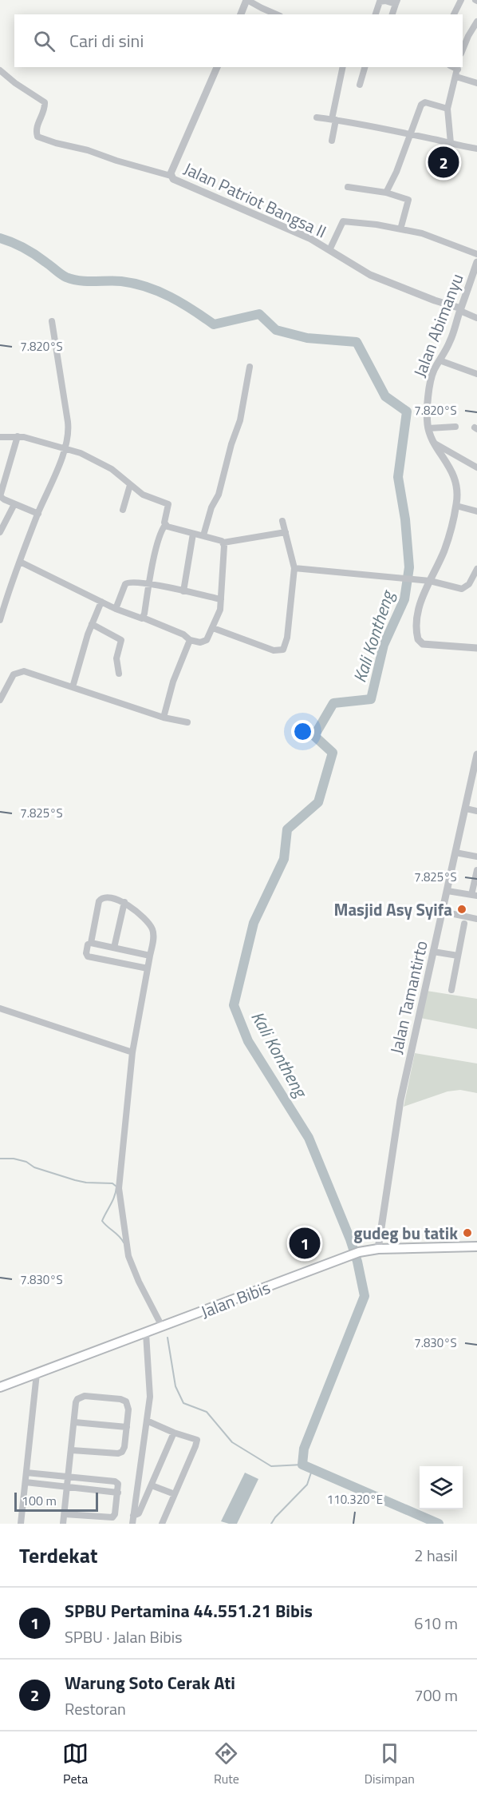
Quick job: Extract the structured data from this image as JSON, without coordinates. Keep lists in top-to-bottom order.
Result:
{
  "streets": {
    "main road": ["Jalan Bibis"],
    "street": ["Jalan Patriot Bangsa II", "Jalan Abimanyu", "Jalan Tamantirto"]
  },
  "crossings": [
    ["Jalan Tamantirto", "Jalan Bibis"]
  ],
  "water": ["Kali Kontheng"],
  "places": ["Masjid Asy Syifa", "gudeg bu tatik"],
  "scale_bar": "100 m",
  "page": {
    "search": "Cari di sini",
    "pins": ["2", "1"],
    "scale": "100 m",
    "heading": ["Terdekat", "2 hasil"],
    "list": [
      {
        "mark": "1",
        "name": "SPBU Pertamina 44.551.21 Bibis",
        "note": "SPBU · Jalan Bibis",
        "value": "610 m"
      },
      {
        "mark": "2",
        "name": "Warung Soto Cerak Ati",
        "note": "Restoran",
        "value": "700 m"
      }
    ],
    "nav": ["Peta", "Rute", "Disimpan"]
  },
  "coordinates": [
    "7.820°S",
    "7.825°S",
    "7.830°S",
    "110.320°E"
  ]
}
